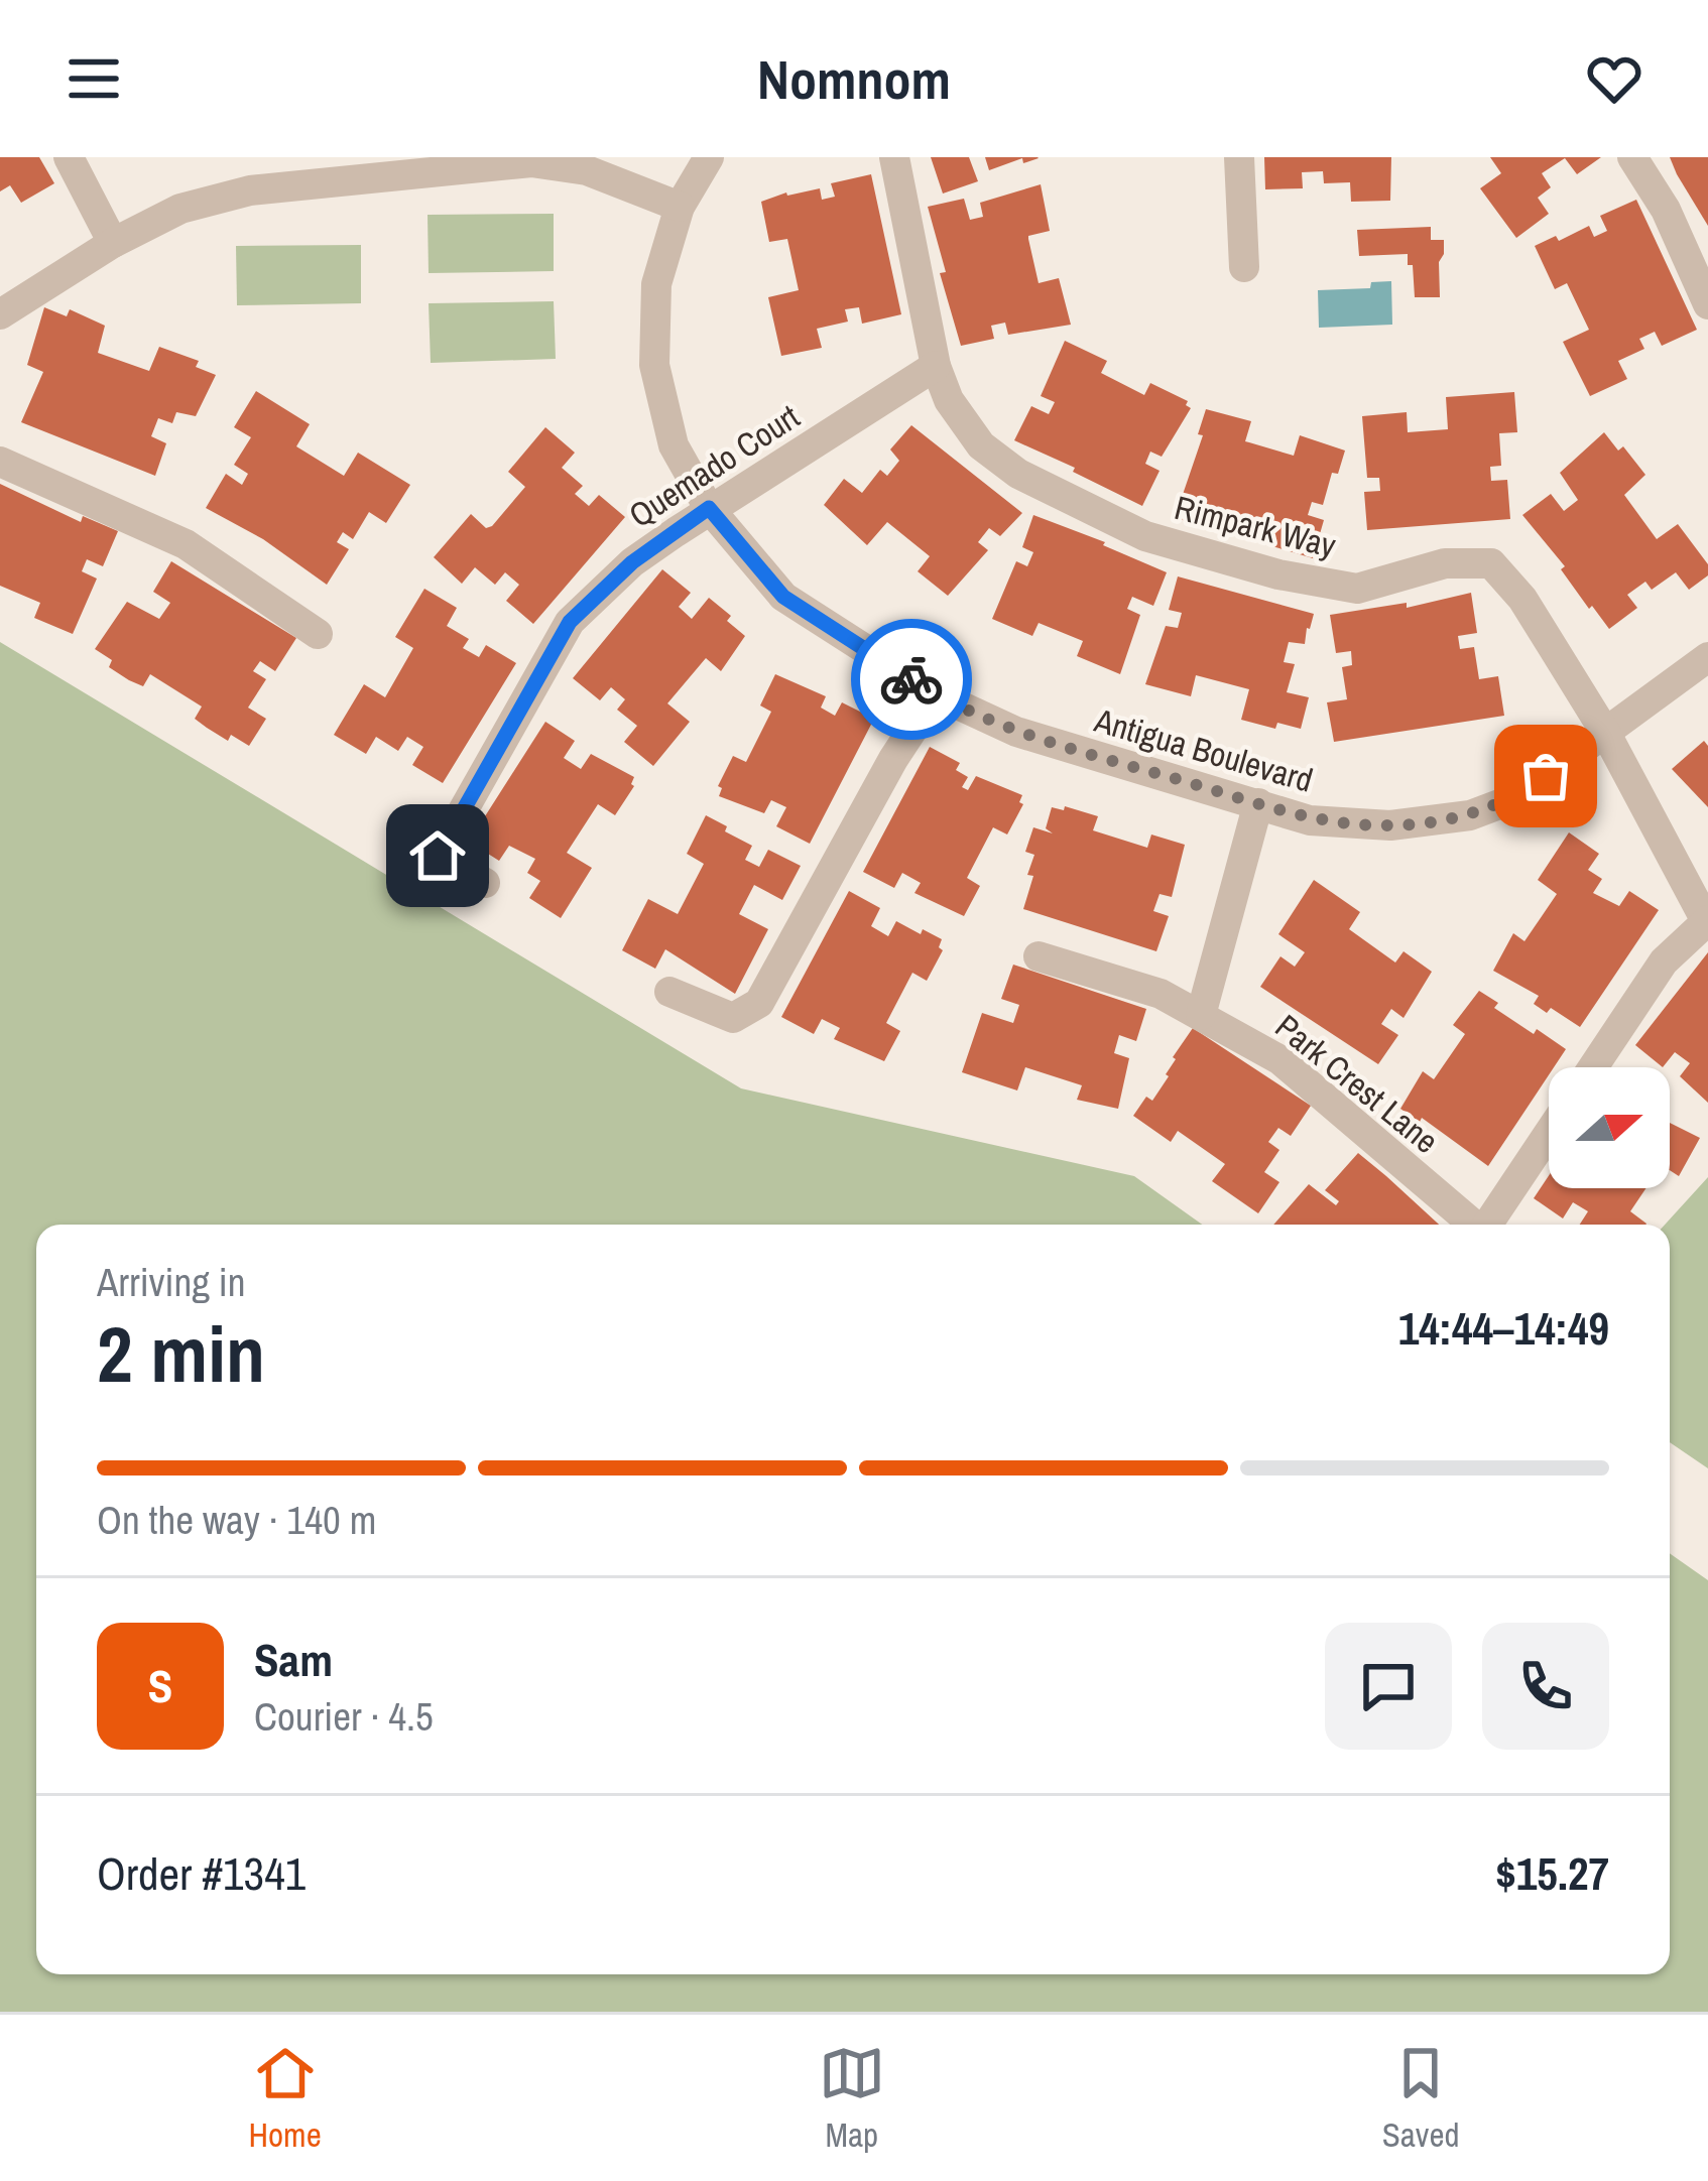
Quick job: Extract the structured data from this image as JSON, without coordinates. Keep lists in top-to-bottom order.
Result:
{
  "streets": {
    "street": [
      "Quemado Court",
      "Rimpark Way",
      "Antigua Boulevard",
      "Park Crest Lane"
    ]
  },
  "crossings": [
    ["Quemado Court", "Rimpark Way"],
    ["Quemado Court", "Antigua Boulevard"],
    ["Rimpark Way", "Antigua Boulevard"]
  ],
  "north": "right",
  "page": {
    "header": "Nomnom",
    "heading": ["2 min", "Arriving in", "14:44–14:49"],
    "panel": [
      "Sam",
      "Courier · 4.5",
      "Order #1341",
      "$15.27"
    ],
    "bar": "On the way · 140 m",
    "round": "S",
    "tabs": ["Home", "Map", "Saved"]
  }
}
